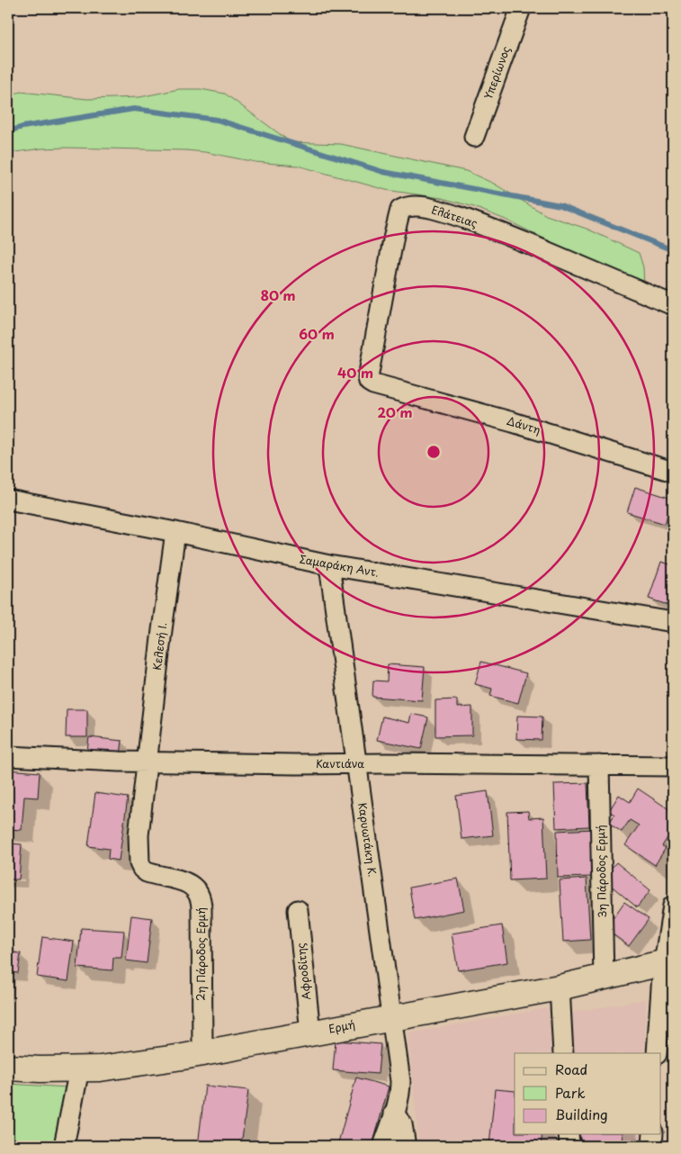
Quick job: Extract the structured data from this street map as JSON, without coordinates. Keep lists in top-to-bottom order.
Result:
{
  "streets": {
    "street": [
      "Υπερίωνος",
      "Ελάτειας",
      "Δάντη",
      "Σαμαράκη Αντ.",
      "Κελεσή Ι.",
      "Καντιάνα",
      "Καρυωτάκη Κ.",
      "3η Πάροδος Ερμή",
      "2η Πάροδος Ερμή",
      "Αφροδίτης",
      "Ερμή"
    ]
  },
  "crossings": [
    ["Ελάτειας", "Δάντη"],
    ["Σαμαράκη Αντ.", "Κελεσή Ι."],
    ["Σαμαράκη Αντ.", "Καρυωτάκη Κ."],
    ["Κελεσή Ι.", "Καντιάνα"],
    ["Κελεσή Ι.", "2η Πάροδος Ερμή"],
    ["Καντιάνα", "Καρυωτάκη Κ."],
    ["Καντιάνα", "3η Πάροδος Ερμή"],
    ["Καντιάνα", "2η Πάροδος Ερμή"],
    ["Καρυωτάκη Κ.", "Ερμή"],
    ["3η Πάροδος Ερμή", "Ερμή"],
    ["2η Πάροδος Ερμή", "Ερμή"],
    ["Αφροδίτης", "Ερμή"]
  ],
  "legend": ["Road", "Park", "Building"],
  "rings": [
    "80 m",
    "60 m",
    "40 m",
    "20 m"
  ]
}
